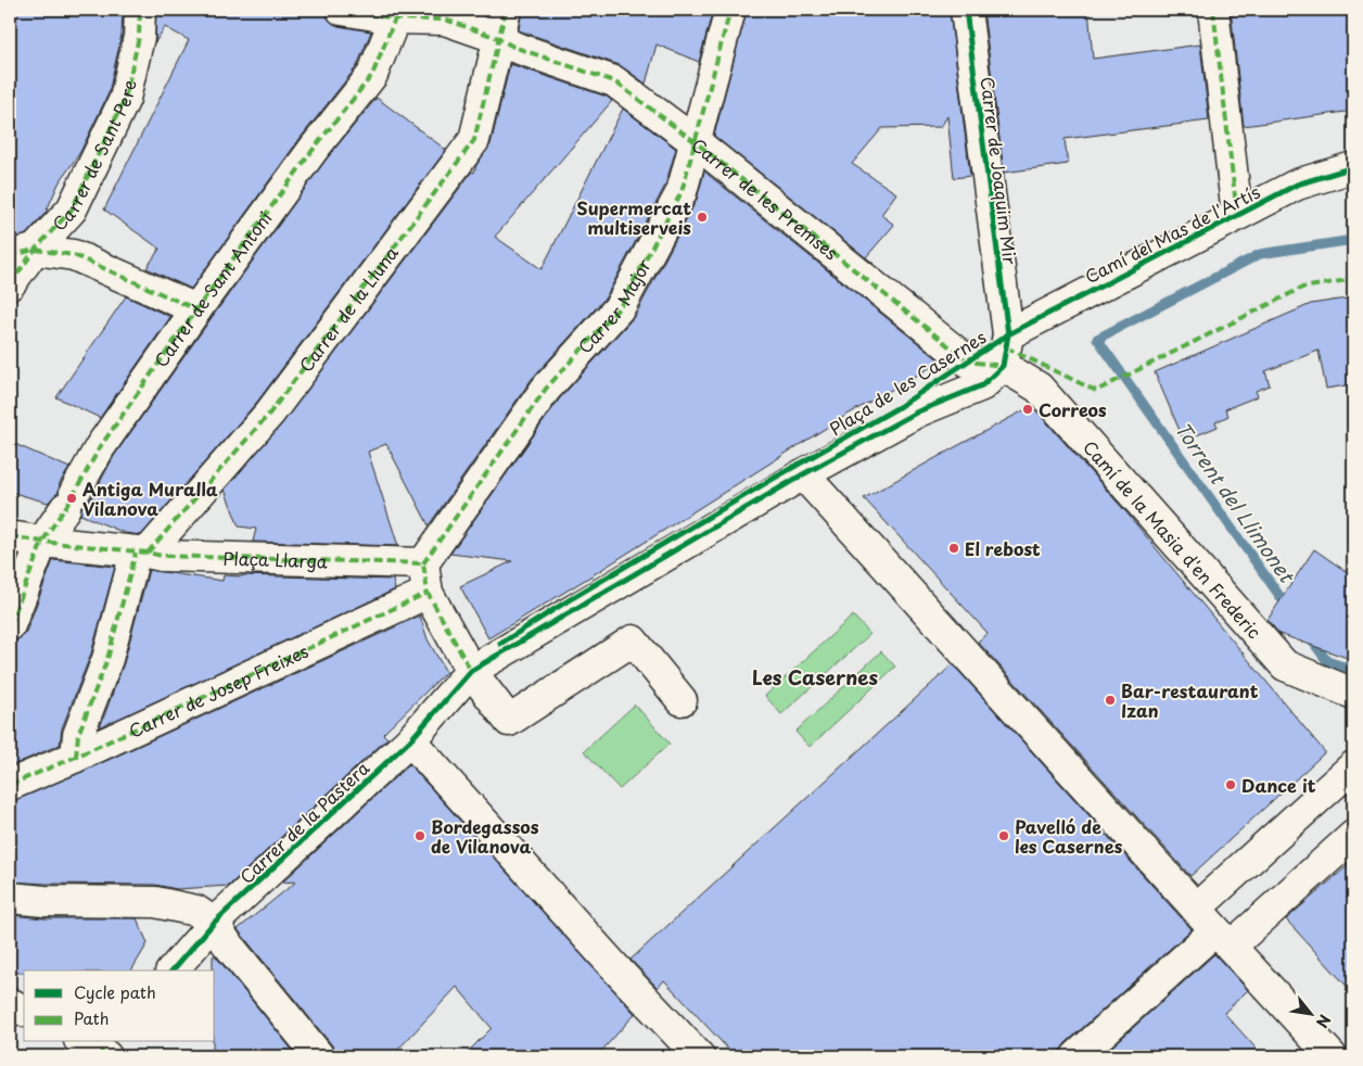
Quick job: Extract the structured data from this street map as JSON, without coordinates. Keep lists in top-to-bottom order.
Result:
{
  "streets": {
    "street": [
      "Carrer de Sant Pere",
      "Carrer de Joaquim Mir",
      "Carrer de les Premses",
      "Camí del Mas de l'Artís",
      "Carrer de Sant Antoni",
      "Carrer Major",
      "Carrer de la Lluna",
      "Plaça de les Casernes",
      "Camí de la Masia d'en Frederic",
      "Plaça Llarga",
      "Carrer de Josep Freixes",
      "Carrer de la Pastera"
    ]
  },
  "crossings": [
    ["Carrer de Joaquim Mir", "Camí del Mas de l'Artís"],
    ["Carrer de Joaquim Mir", "Plaça de les Casernes"],
    ["Carrer de les Premses", "Carrer de Sant Antoni"],
    ["Carrer de les Premses", "Carrer Major"],
    ["Carrer de les Premses", "Carrer de la Lluna"],
    ["Carrer de les Premses", "Plaça de les Casernes"],
    ["Carrer de les Premses", "Camí de la Masia d'en Frederic"],
    ["Camí del Mas de l'Artís", "Plaça de les Casernes"],
    ["Carrer de Sant Antoni", "Plaça Llarga"],
    ["Carrer Major", "Plaça Llarga"],
    ["Carrer de la Lluna", "Plaça Llarga"],
    ["Plaça de les Casernes", "Camí de la Masia d'en Frederic"],
    ["Plaça de les Casernes", "Carrer de la Pastera"]
  ],
  "districts": ["Les Casernes"],
  "water": ["Torrent del Llimonet"],
  "places": [
    "Supermercat multiserveis",
    "Correos",
    "Antiga Muralla Vilanova",
    "El rebost",
    "Bar-restaurant Izan",
    "Dance it",
    "Bordegassos de Vilanova",
    "Pavelló de les Casernes"
  ],
  "legend": ["Cycle path", "Path"],
  "north": "bottom right"
}
